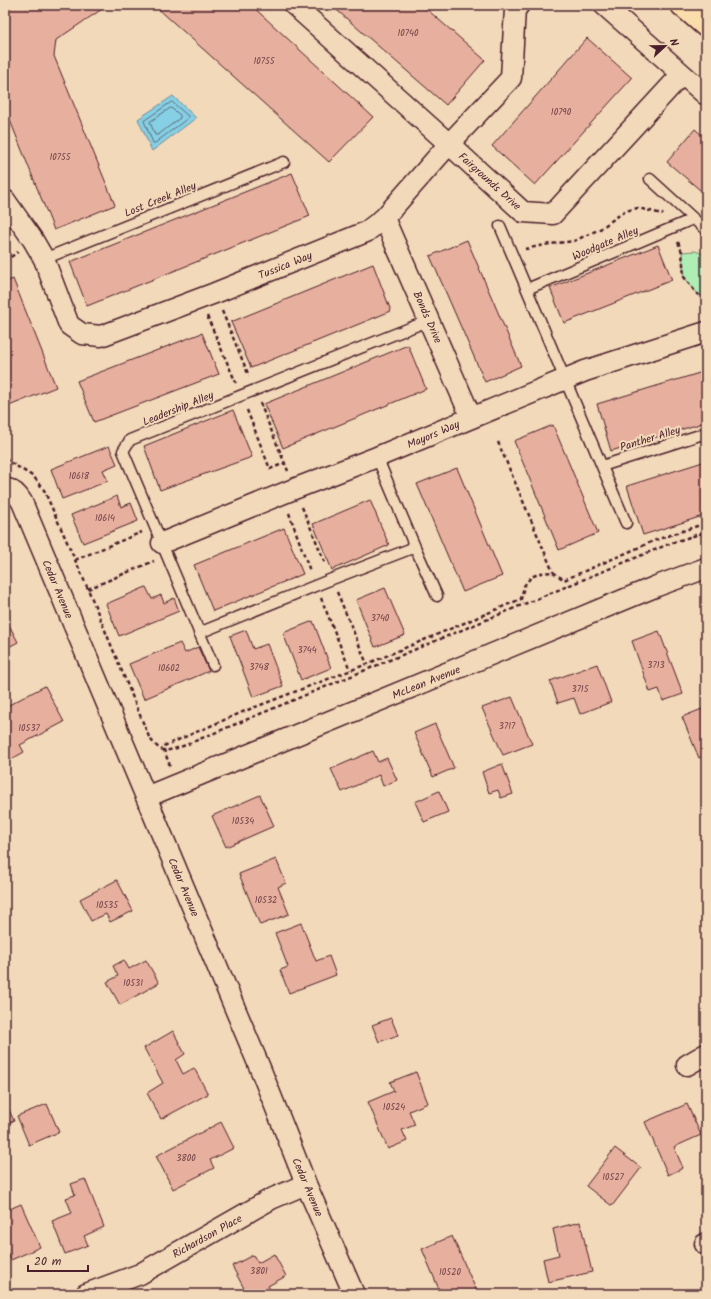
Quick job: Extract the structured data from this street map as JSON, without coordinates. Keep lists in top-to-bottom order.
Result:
{
  "streets": {
    "street": [
      "Fairgrounds Drive",
      "Tussica Way",
      "Bonds Drive",
      "Mayors Way",
      "Cedar Avenue",
      "McLean Avenue",
      "Richardson Place"
    ],
    "lane": [
      "Lost Creek Alley",
      "Woodgate Alley",
      "Leadership Alley",
      "Panther Alley"
    ]
  },
  "crossings": [
    ["Fairgrounds Drive", "Tussica Way"],
    ["Lost Creek Alley", "Tussica Way"],
    ["Tussica Way", "Bonds Drive"],
    ["Bonds Drive", "Leadership Alley"],
    ["Bonds Drive", "Mayors Way"],
    ["Leadership Alley", "Mayors Way"],
    ["Cedar Avenue", "McLean Avenue"],
    ["Cedar Avenue", "Richardson Place"]
  ],
  "house_numbers": [
    "10740",
    "10755",
    "10790",
    "10755",
    "10618",
    "10614",
    "3740",
    "3744",
    "3713",
    "3748",
    "10602",
    "3715",
    "3717",
    "10537",
    "10534",
    "10532",
    "10535",
    "10531",
    "10524",
    "3800",
    "10527",
    "3801",
    "10520"
  ],
  "scale_bar": "20 m",
  "north": "right"
}
